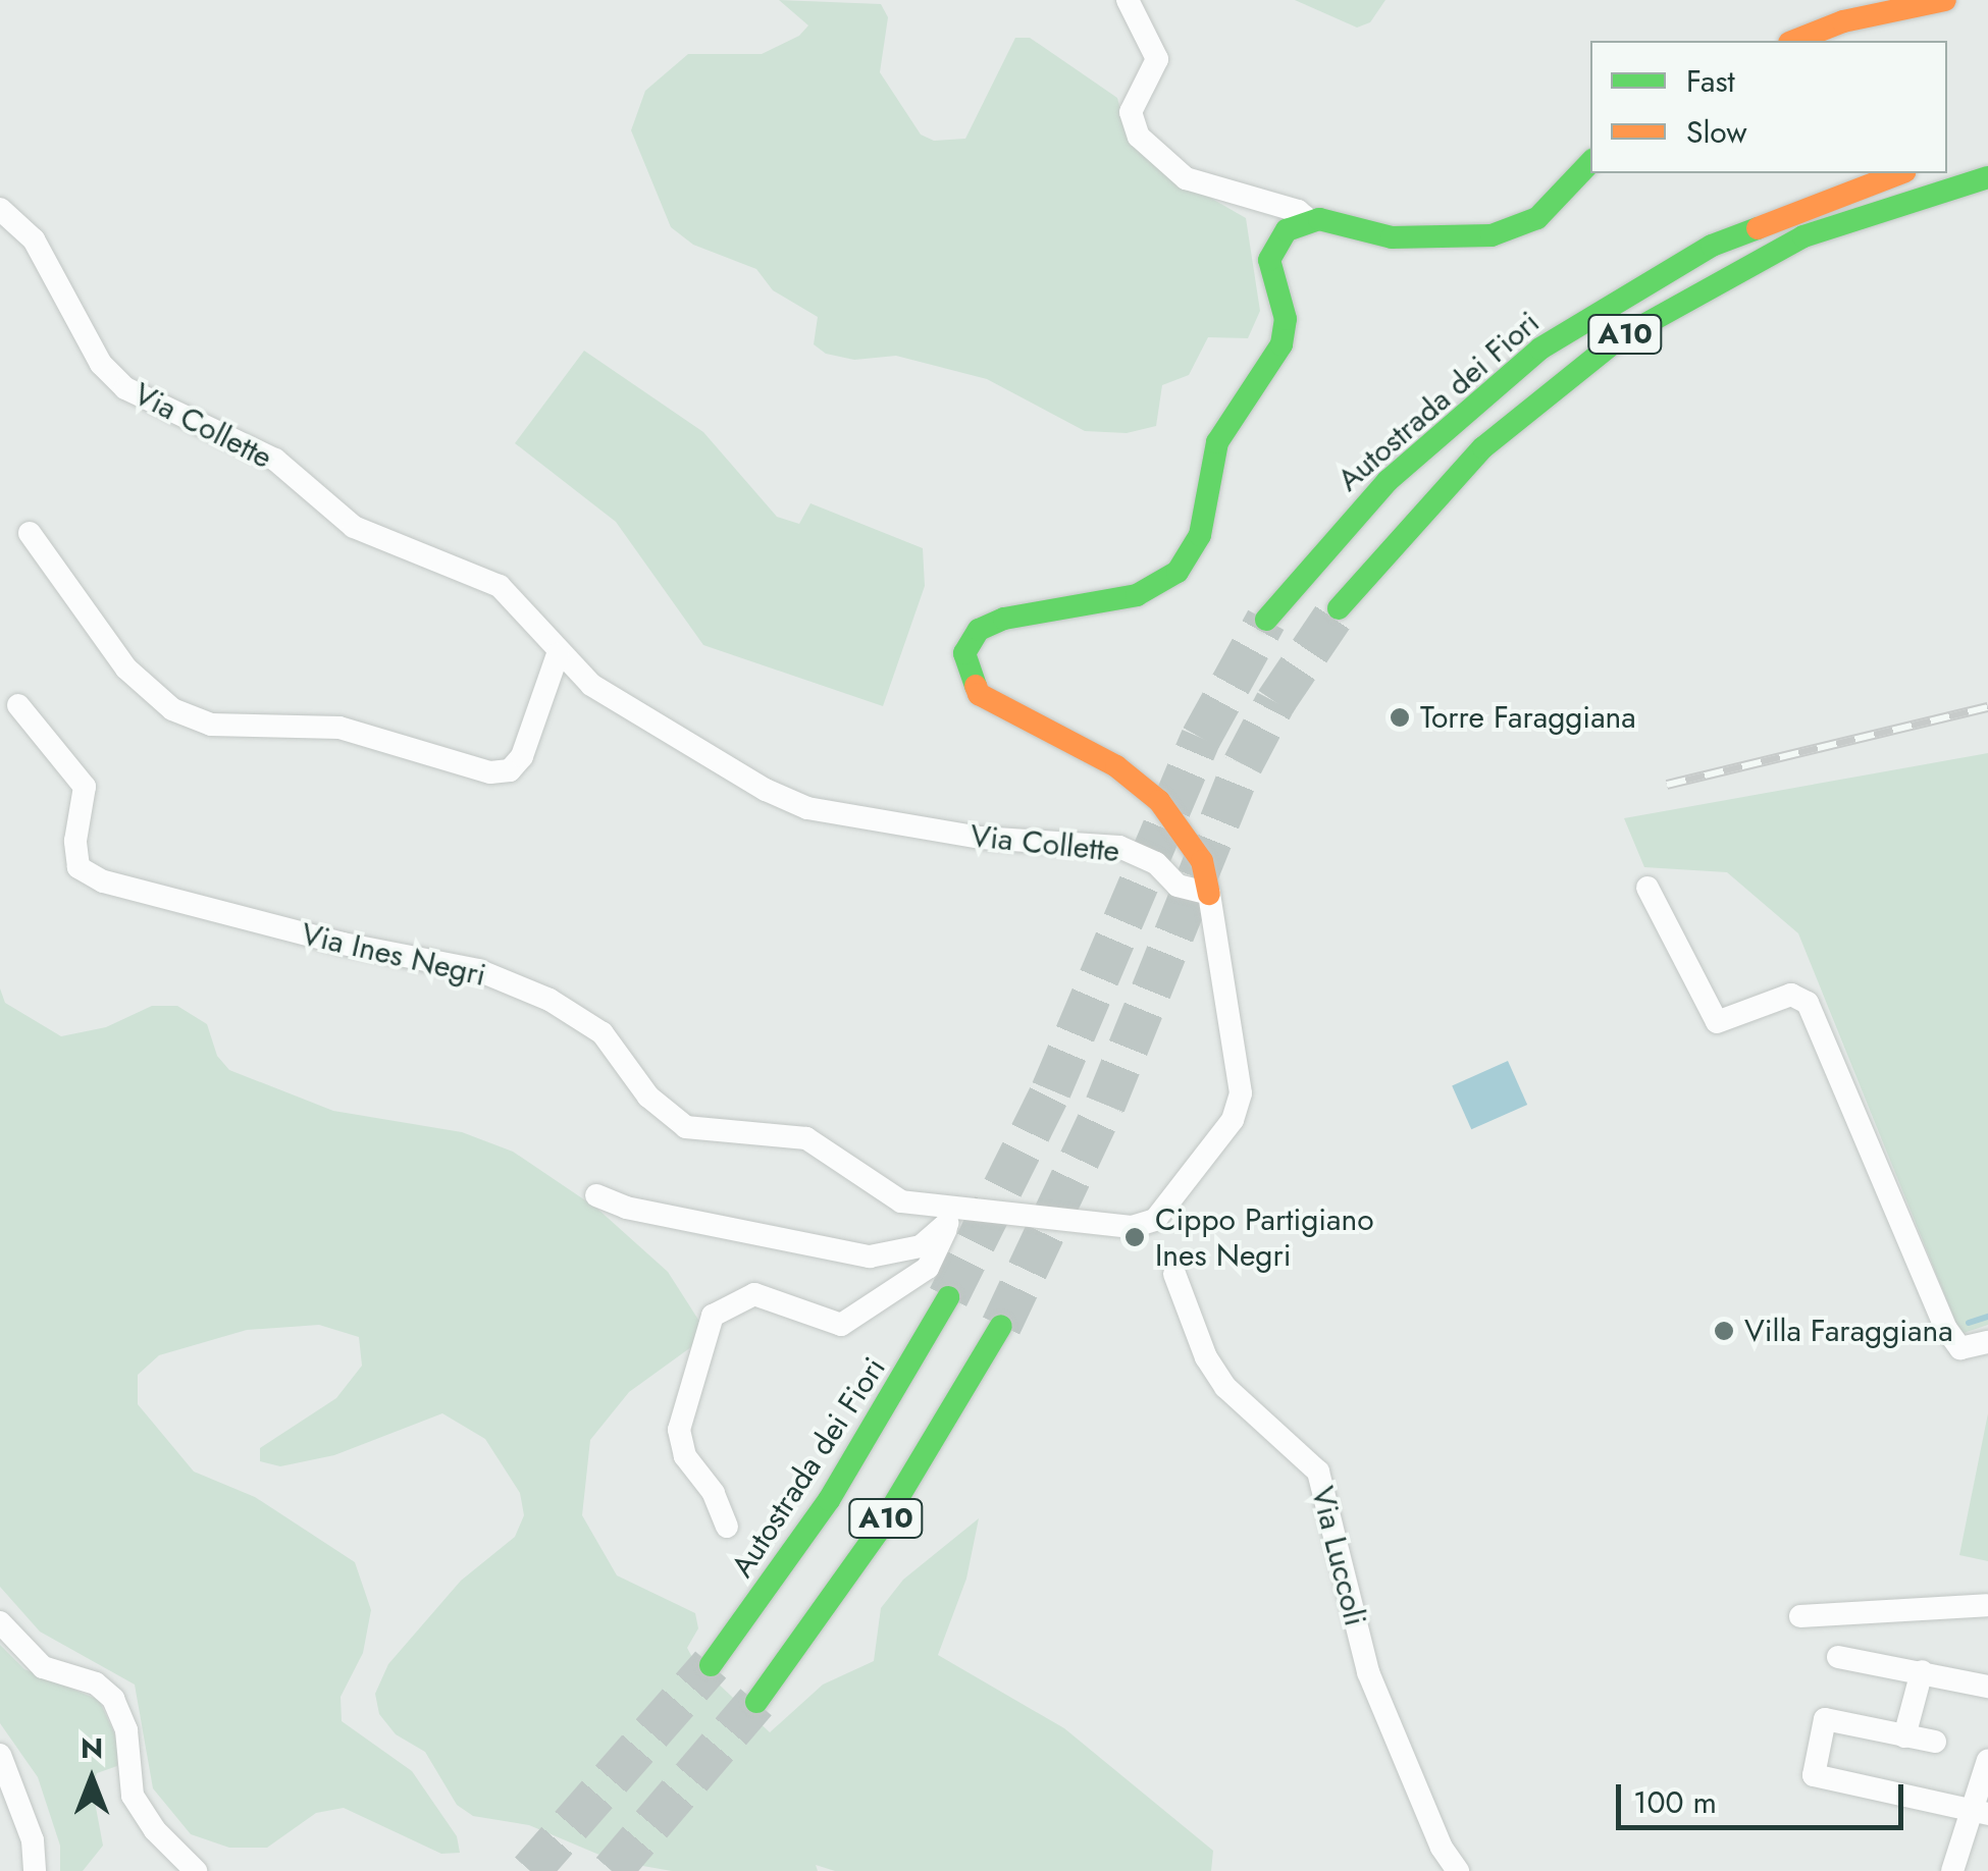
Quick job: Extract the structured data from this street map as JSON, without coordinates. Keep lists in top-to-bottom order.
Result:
{
  "streets": {
    "main road": ["A10", "Autostrada dei Fiori"],
    "street": ["Via Collette", "Via Ines Negri", "Via Luccoli"]
  },
  "crossings": [
    ["Via Collette", "Via Ines Negri"]
  ],
  "places": ["Torre Faraggiana", "Cippo Partigiano Ines Negri", "Villa Faraggiana"],
  "legend": ["Fast", "Slow"],
  "scale_bar": "100 m",
  "north": "top"
}
